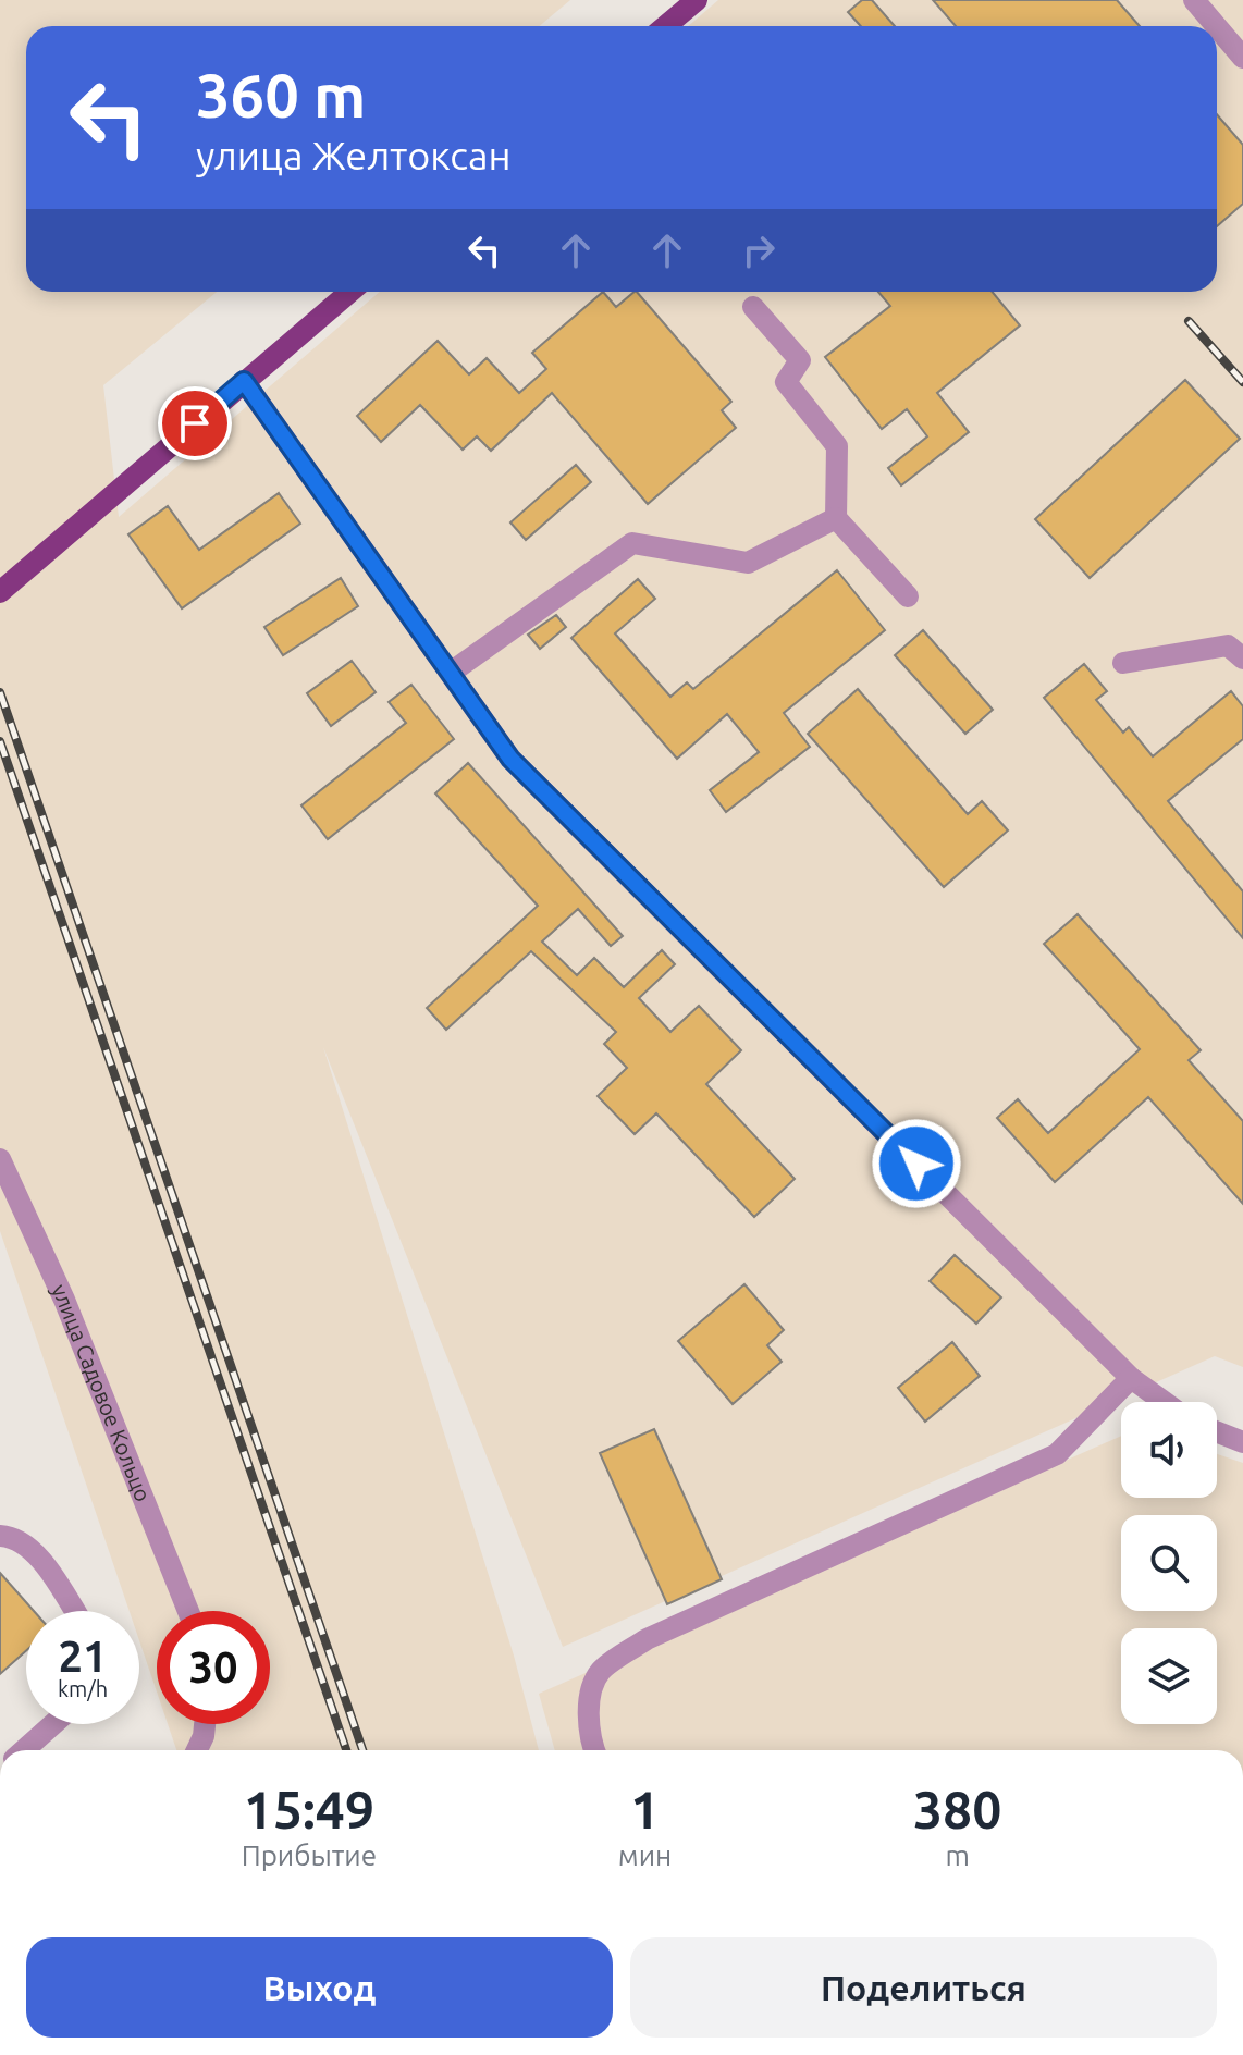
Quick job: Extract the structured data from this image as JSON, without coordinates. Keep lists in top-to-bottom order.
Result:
{
  "streets": {
    "street": ["улица Садовое Кольцо"]
  },
  "page": {
    "turn": ["360 m", "улица Желтоксан"],
    "speed": "21 km/h",
    "limit": "30",
    "eta": [
      "15:49",
      "Прибытие",
      "1",
      "мин",
      "380",
      "m"
    ],
    "buttons": ["Выход", "Поделиться"]
  }
}
